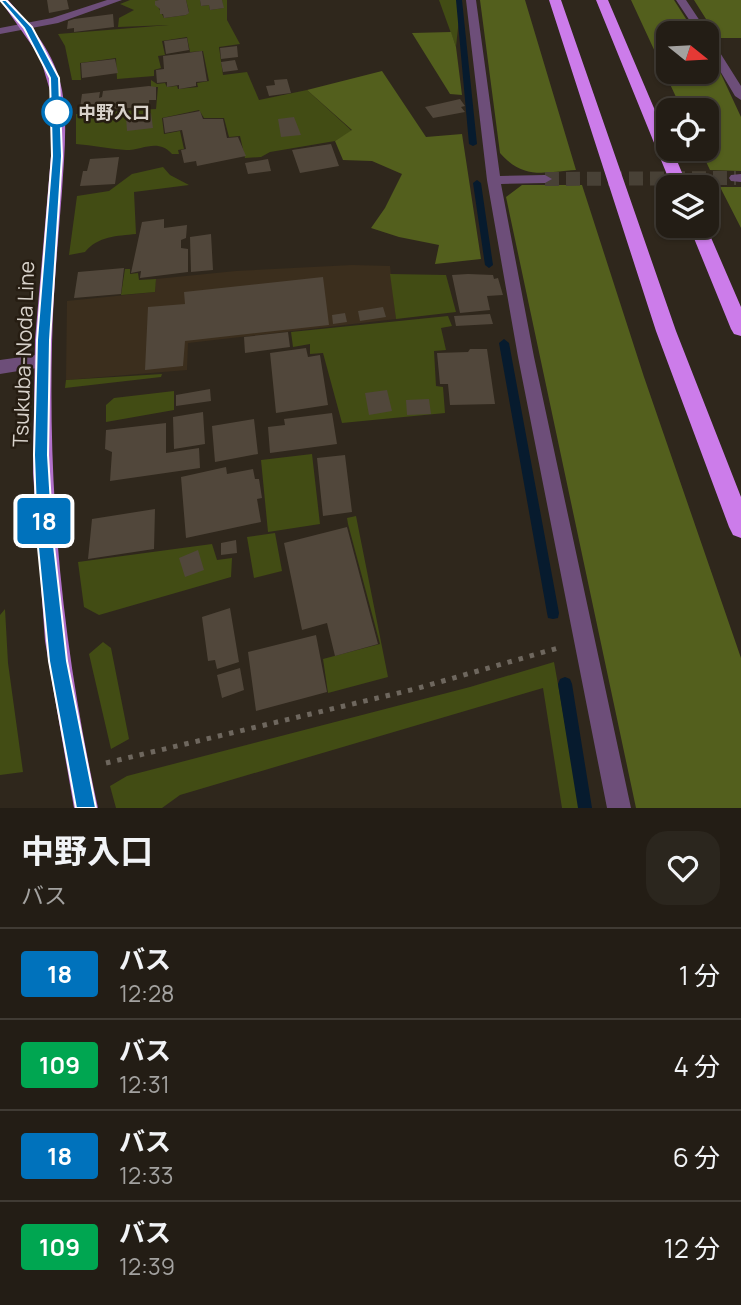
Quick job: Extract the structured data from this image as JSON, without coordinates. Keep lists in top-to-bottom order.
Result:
{
  "streets": {
    "main road": ["Tsukuba-Noda Line"]
  },
  "places": ["中野入口"],
  "lines": ["bus line 18"],
  "north": "right",
  "page": {
    "on_map": "18",
    "heading": ["中野入口", "バス"],
    "list": [
      {
        "mark": "18",
        "name": "バス",
        "note": "12:28",
        "value": "1 分"
      },
      {
        "mark": "109",
        "name": "バス",
        "note": "12:31",
        "value": "4 分"
      },
      {
        "mark": "18",
        "name": "バス",
        "note": "12:33",
        "value": "6 分"
      },
      {
        "mark": "109",
        "name": "バス",
        "note": "12:39",
        "value": "12 分"
      }
    ]
  }
}
